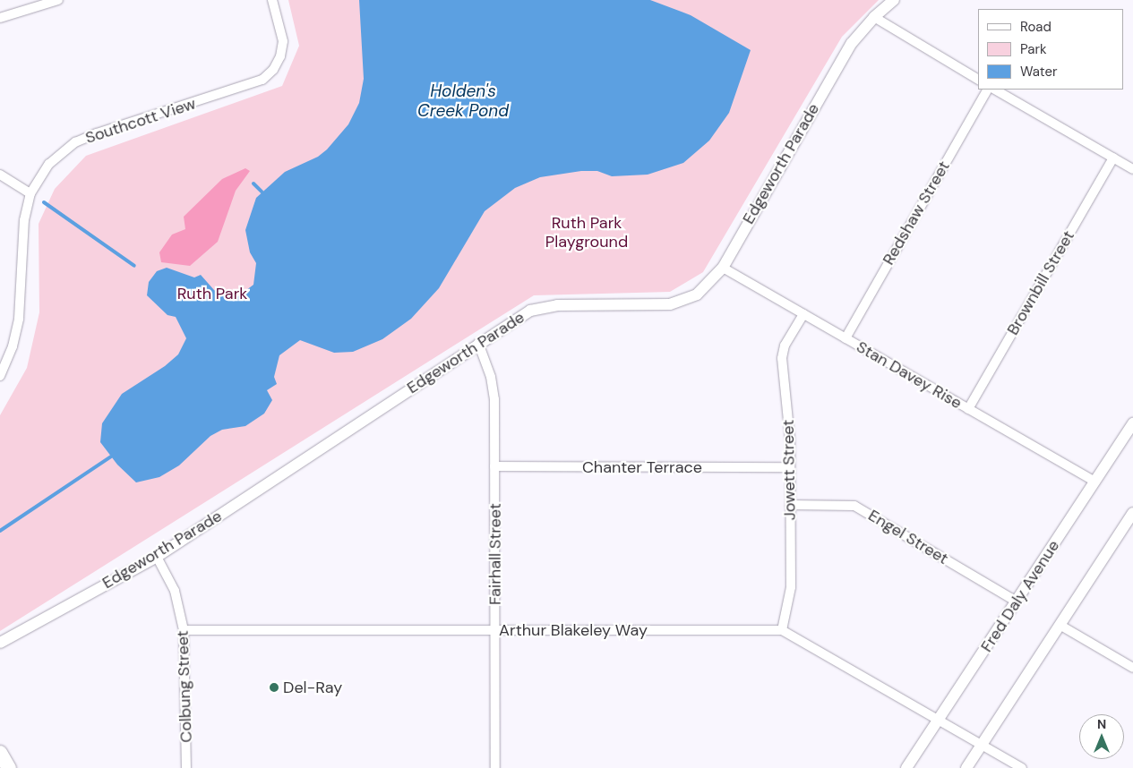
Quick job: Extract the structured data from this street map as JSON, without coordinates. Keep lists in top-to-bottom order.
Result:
{
  "streets": {
    "street": [
      "Southcott View",
      "Edgeworth Parade",
      "Redshaw Street",
      "Brownbill Street",
      "Stan Davey Rise",
      "Chanter Terrace",
      "Jowett Street",
      "Engel Street",
      "Fairhall Street",
      "Fred Daly Avenue",
      "Arthur Blakeley Way",
      "Colbung Street"
    ]
  },
  "crossings": [
    ["Edgeworth Parade", "Stan Davey Rise"],
    ["Edgeworth Parade", "Fairhall Street"],
    ["Edgeworth Parade", "Colbung Street"],
    ["Redshaw Street", "Stan Davey Rise"],
    ["Brownbill Street", "Stan Davey Rise"],
    ["Stan Davey Rise", "Jowett Street"],
    ["Stan Davey Rise", "Fred Daly Avenue"],
    ["Chanter Terrace", "Jowett Street"],
    ["Chanter Terrace", "Fairhall Street"],
    ["Jowett Street", "Engel Street"],
    ["Jowett Street", "Arthur Blakeley Way"],
    ["Engel Street", "Fred Daly Avenue"],
    ["Fairhall Street", "Arthur Blakeley Way"],
    ["Fred Daly Avenue", "Arthur Blakeley Way"],
    ["Arthur Blakeley Way", "Colbung Street"]
  ],
  "water": ["Holden's Creek Pond"],
  "parks": ["Ruth Park Playground", "Ruth Park"],
  "places": ["Del-Ray"],
  "legend": ["Road", "Park", "Water"],
  "north": "top"
}
